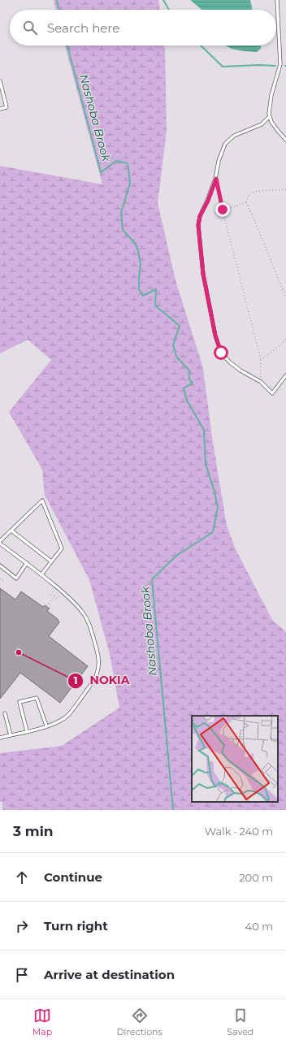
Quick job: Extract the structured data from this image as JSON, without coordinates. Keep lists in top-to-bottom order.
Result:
{
  "water": ["Nashoba Brook"],
  "places": ["NOKIA"],
  "page": {
    "search": "Search here",
    "heading": ["3 min", "Walk · 240 m"],
    "list": [
      ["Continue", "200 m"],
      ["Turn right", "40 m"],
      "Arrive at destination"
    ],
    "nav": ["Map", "Directions", "Saved"]
  }
}
